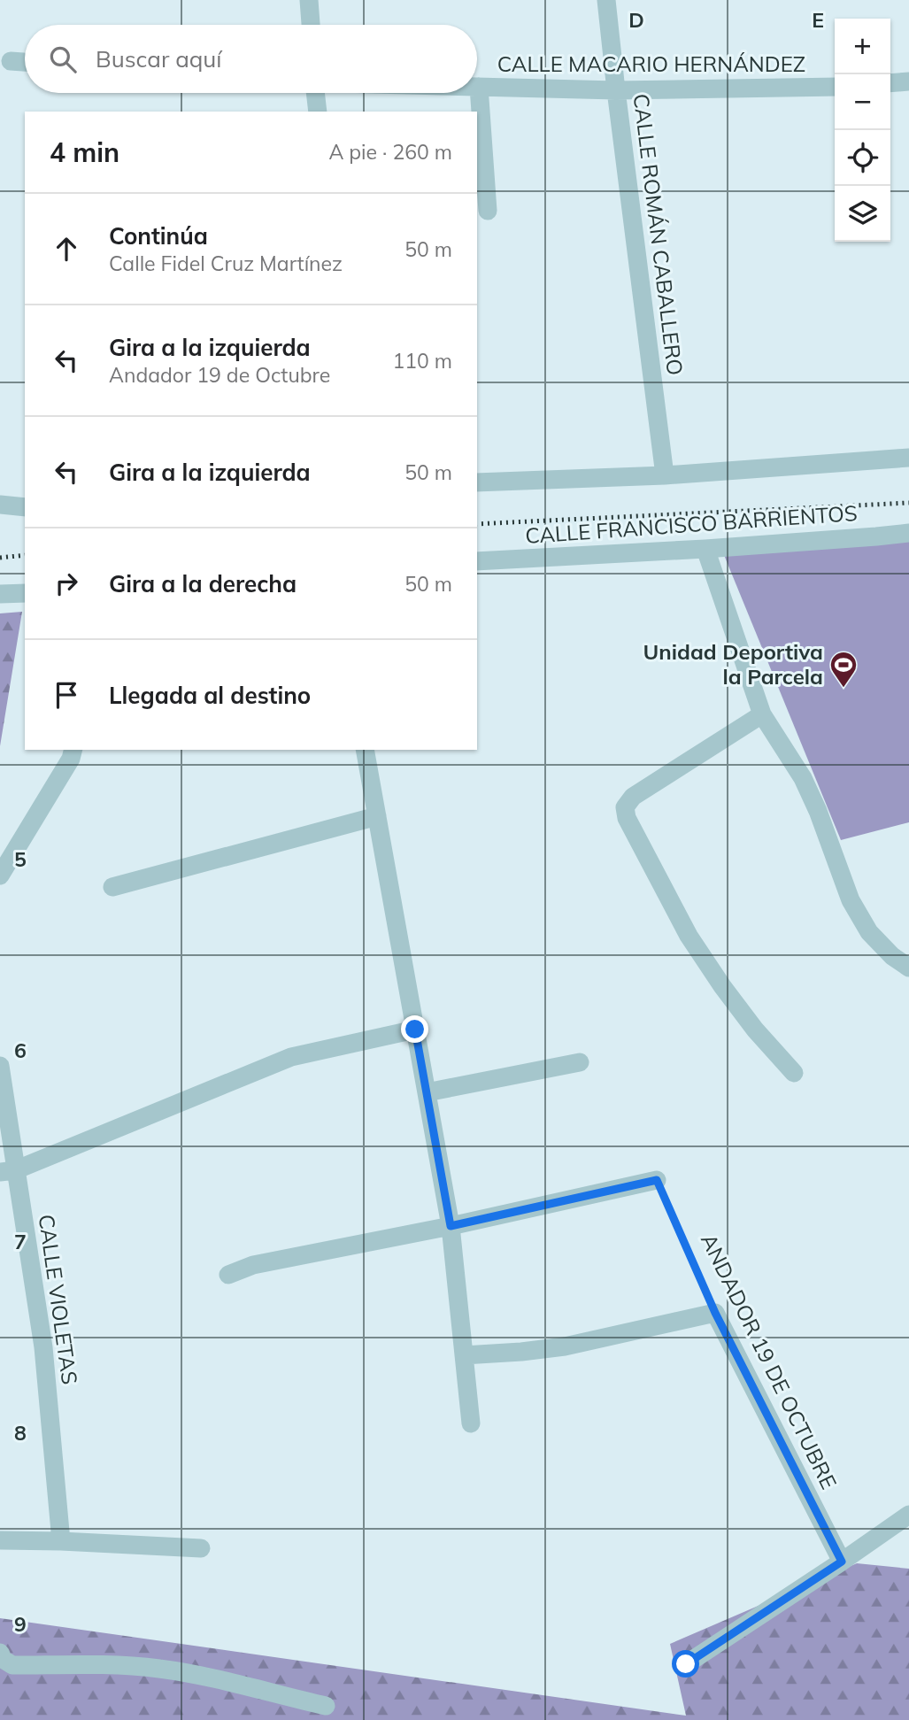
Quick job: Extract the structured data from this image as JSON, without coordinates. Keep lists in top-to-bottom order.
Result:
{
  "streets": {
    "street": [
      "CALLE MACARIO HERNÁNDEZ",
      "CALLE ROMÁN CABALLERO",
      "CALLE FRANCISCO BARRIENTOS",
      "CALLE VIOLETAS",
      "ANDADOR 19 DE OCTUBRE"
    ]
  },
  "crossings": [
    ["CALLE MACARIO HERNÁNDEZ", "CALLE ROMÁN CABALLERO"]
  ],
  "places": {
    "sports": ["Unidad Deportiva la Parcela"]
  },
  "page": {
    "map_buttons": ["+", "−"],
    "search": "Buscar aquí",
    "heading": ["4 min", "A pie · 260 m"],
    "list": [
      ["Continúa", "Calle Fidel Cruz Martínez", "50 m"],
      ["Gira a la izquierda", "Andador 19 de Octubre", "110 m"],
      ["Gira a la izquierda", "50 m"],
      ["Gira a la derecha", "50 m"],
      "Llegada al destino"
    ]
  },
  "grid": {
    "columns": ["D", "E"],
    "rows": [
      "5",
      "6",
      "7",
      "8",
      "9"
    ]
  }
}
